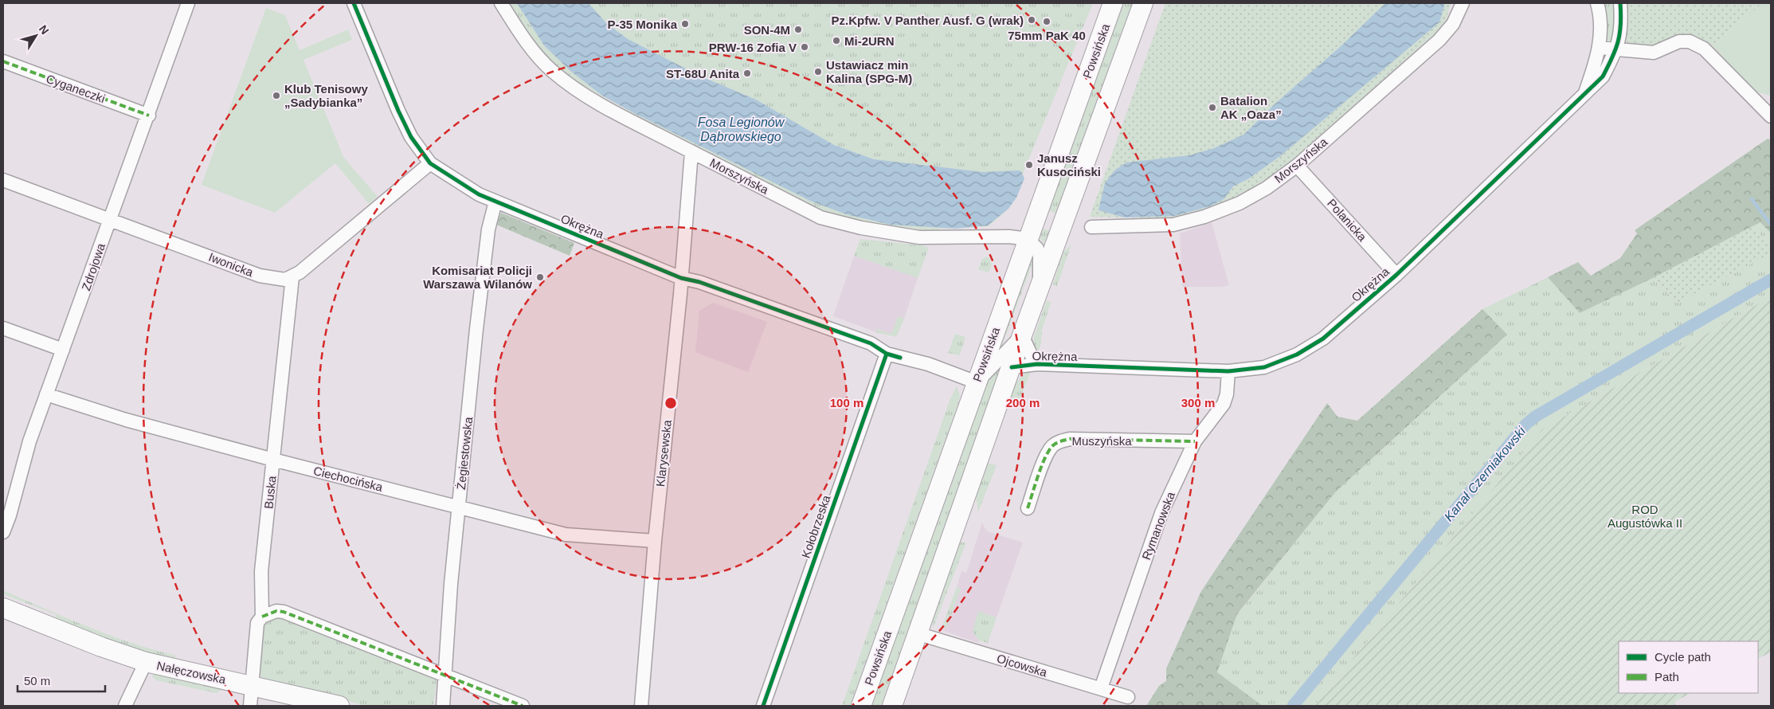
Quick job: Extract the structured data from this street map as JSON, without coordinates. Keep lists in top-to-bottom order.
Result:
{
  "streets": {
    "main road": ["Powsińska", "Nałęczowska"],
    "street": [
      "Cyganeczki",
      "Morszyńska",
      "Polanicka",
      "Okrężna",
      "Iwonicka",
      "Zdrojowa",
      "Muszyńska",
      "Żegiestowska",
      "Klarysewska",
      "Ciechocińska",
      "Buska",
      "Rymanowska",
      "Kołobrzeska",
      "Ojcowska"
    ]
  },
  "crossings": [
    ["Powsińska", "Morszyńska"],
    ["Powsińska", "Okrężna"],
    ["Cyganeczki", "Zdrojowa"],
    ["Morszyńska", "Polanicka"],
    ["Morszyńska", "Klarysewska"],
    ["Polanicka", "Okrężna"],
    ["Okrężna", "Żegiestowska"],
    ["Okrężna", "Klarysewska"],
    ["Okrężna", "Rymanowska"],
    ["Okrężna", "Kołobrzeska"],
    ["Iwonicka", "Zdrojowa"],
    ["Iwonicka", "Buska"],
    ["Zdrojowa", "Ciechocińska"],
    ["Muszyńska", "Rymanowska"],
    ["Żegiestowska", "Ciechocińska"],
    ["Klarysewska", "Ciechocińska"],
    ["Ciechocińska", "Buska"],
    ["Buska", "Nałęczowska"],
    ["Rymanowska", "Ojcowska"]
  ],
  "water": ["Fosa Legionów Dąbrowskiego", "Kanał Czerniakowski"],
  "parks": ["ROD Augustówka II"],
  "places": [
    "Pz.Kpfw. V Panther Ausf. G (wrak)",
    "75mm PaK 40",
    "P-35 Monika",
    "SON-4M",
    "Mi-2URN",
    "PRW-16 Zofia V",
    "Ustawiacz min Kalina (SPG-M)",
    "ST-68U Anita",
    "Klub Tenisowy „Sadybianka”",
    "Batalion AK „Oaza”",
    "Janusz Kusociński",
    "Komisariat Policji Warszawa Wilanów"
  ],
  "legend": ["Cycle path", "Path"],
  "scale_bar": "50 m",
  "north": "top right",
  "rings": ["100 m", "200 m", "300 m"]
}
